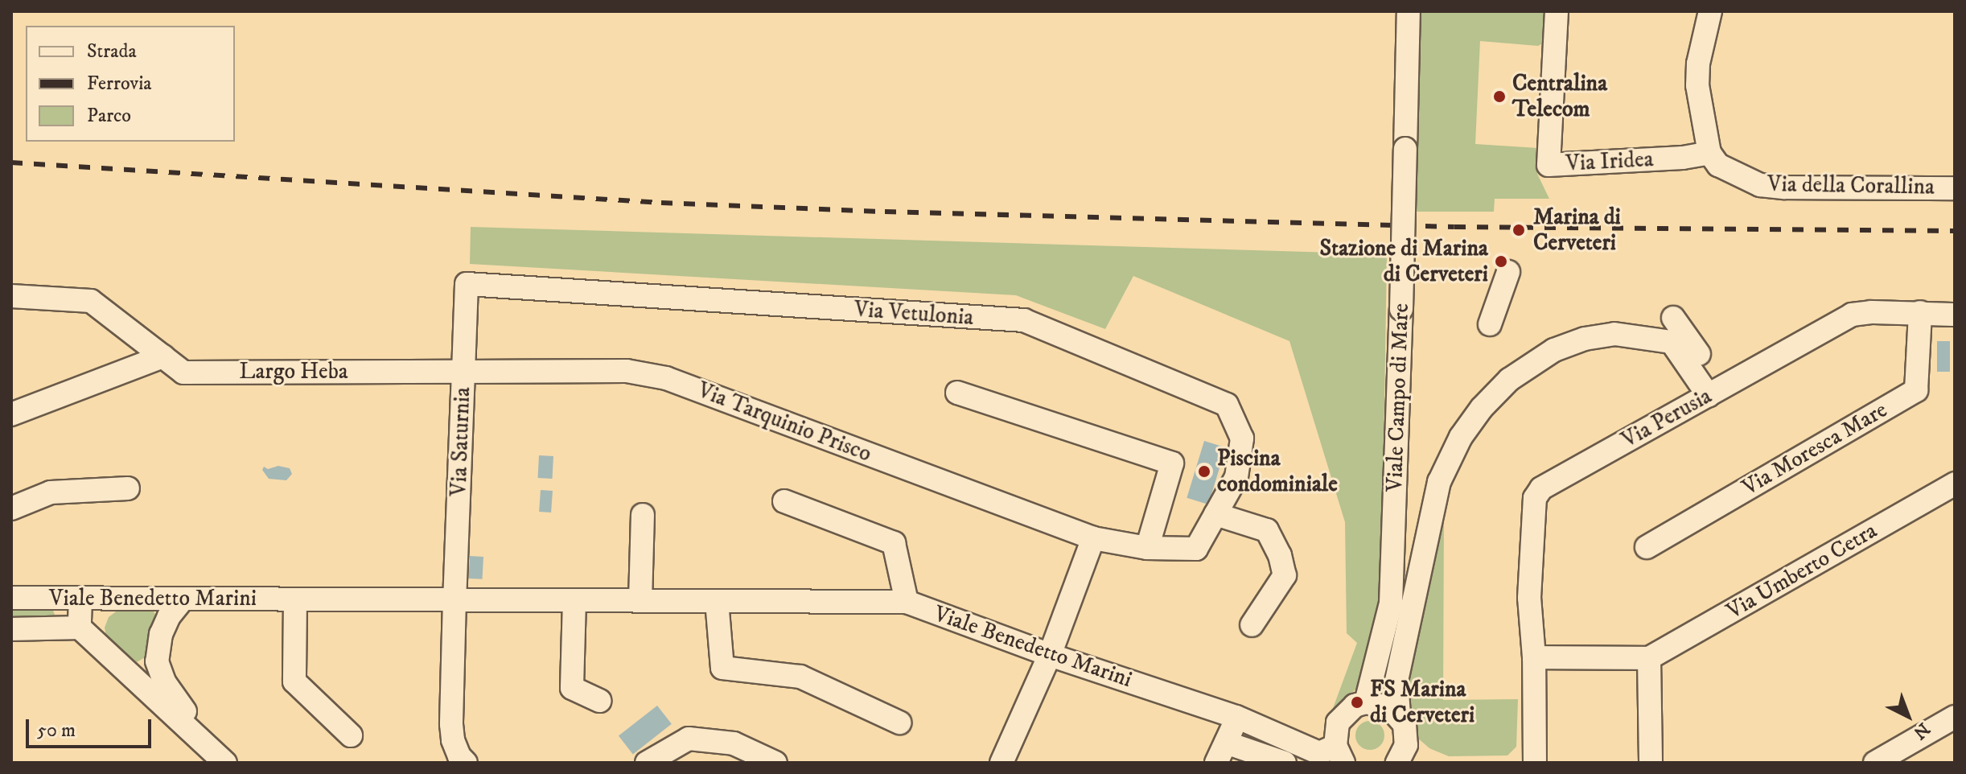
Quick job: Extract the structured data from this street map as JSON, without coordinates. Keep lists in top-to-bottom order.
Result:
{
  "streets": {
    "street": [
      "Via Iridea",
      "Via della Corallina",
      "Via Vetulonia",
      "Largo Heba",
      "Viale Campo di Mare",
      "Via Perusia",
      "Via Tarquinio Prisco",
      "Via Saturnia",
      "Via Moresca Mare",
      "Via Umberto Cetra",
      "Viale Benedetto Marini"
    ]
  },
  "crossings": [
    ["Via Iridea", "Via della Corallina"],
    ["Via Vetulonia", "Via Tarquinio Prisco"],
    ["Via Vetulonia", "Via Saturnia"],
    ["Largo Heba", "Via Tarquinio Prisco"],
    ["Largo Heba", "Via Saturnia"],
    ["Via Perusia", "Via Moresca Mare"],
    ["Via Tarquinio Prisco", "Via Saturnia"],
    ["Via Saturnia", "Viale Benedetto Marini"]
  ],
  "places": [
    "Centralina Telecom",
    "Marina di Cerveteri",
    "Stazione di Marina di Cerveteri",
    "Piscina condominiale",
    "FS Marina di Cerveteri"
  ],
  "legend": ["Strada", "Ferrovia", "Parco"],
  "scale_bar": "50 m",
  "north": "bottom right"
}
